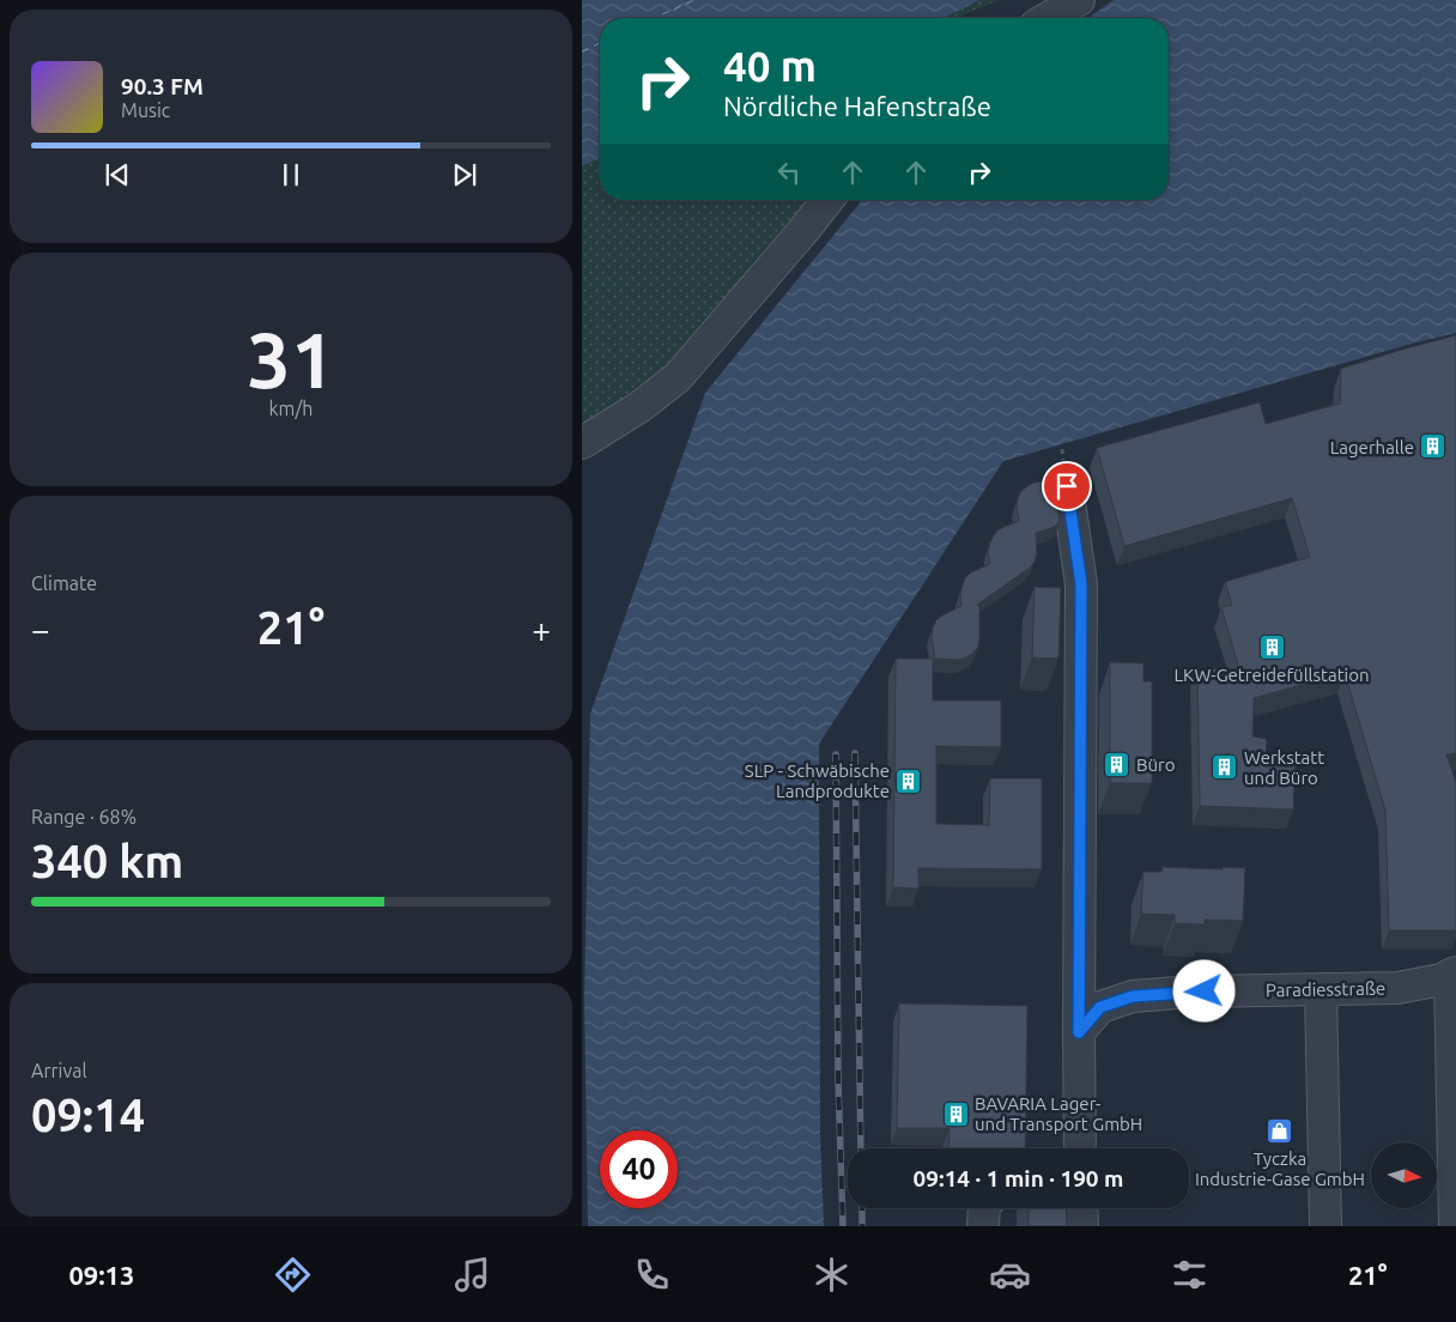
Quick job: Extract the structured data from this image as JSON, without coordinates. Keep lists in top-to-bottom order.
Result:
{
  "streets": {
    "street": ["Paradiesstraße"]
  },
  "places": {
    "building": [
      "Lagerhalle",
      "LKW-Getreidefüllstation",
      "Büro",
      "Werkstatt und Büro",
      "SLP - Schwäbische Landprodukte",
      "BAVARIA Lager- und Transport GmbH"
    ],
    "shop": ["Tyczka Industrie-Gase GmbH"]
  },
  "north": "right",
  "page": {
    "turn": ["40 m", "Nördliche Hafenstraße"],
    "song": ["90.3 FM", "Music"],
    "tile": [
      ["31", "km/h"],
      "Climate",
      ["Range · 68%", "340 km"],
      ["Arrival", "09:14"]
    ],
    "heat": ["−", "21°", "+"],
    "limit": "40",
    "trip": "09:14 · 1 min · 190 m",
    "tabs": ["09:13", "21°"]
  }
}
